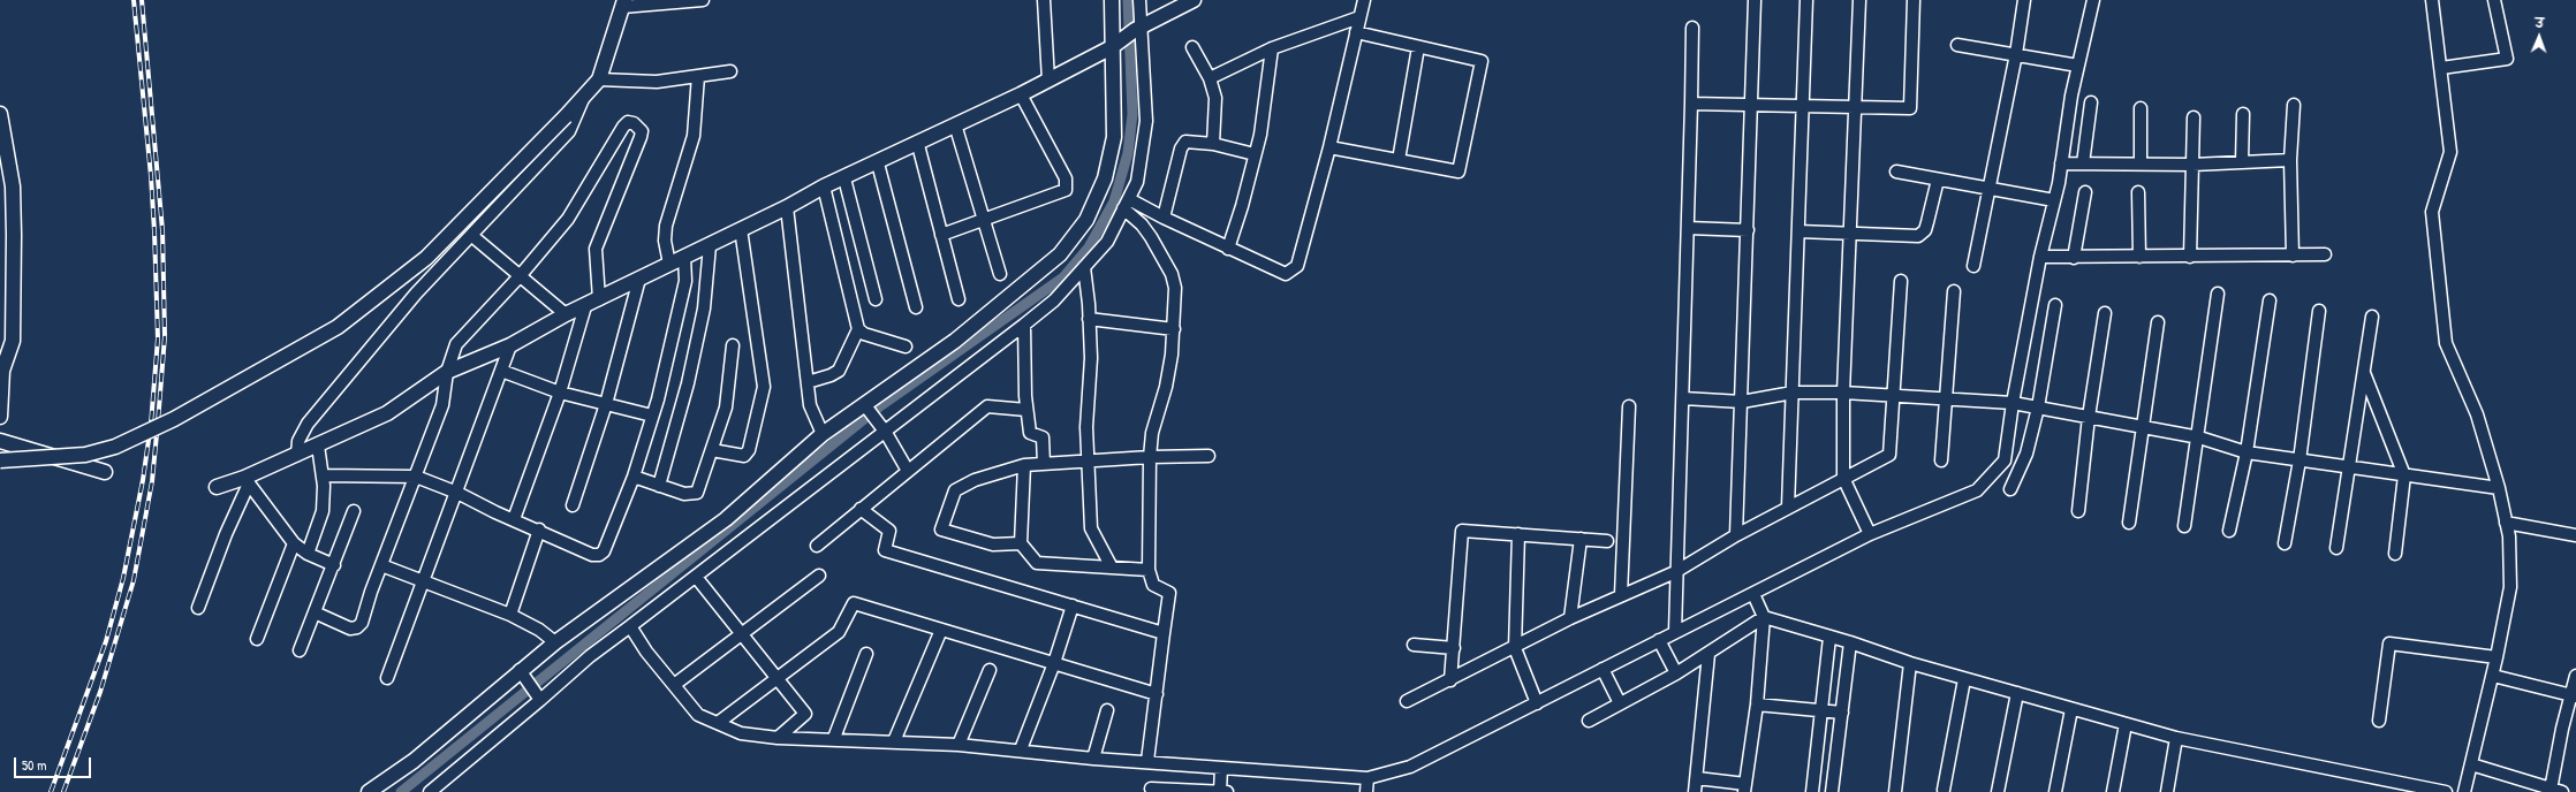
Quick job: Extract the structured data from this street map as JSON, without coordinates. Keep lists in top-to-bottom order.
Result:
{
  "scale_bar": "50 m",
  "north": "top"
}
